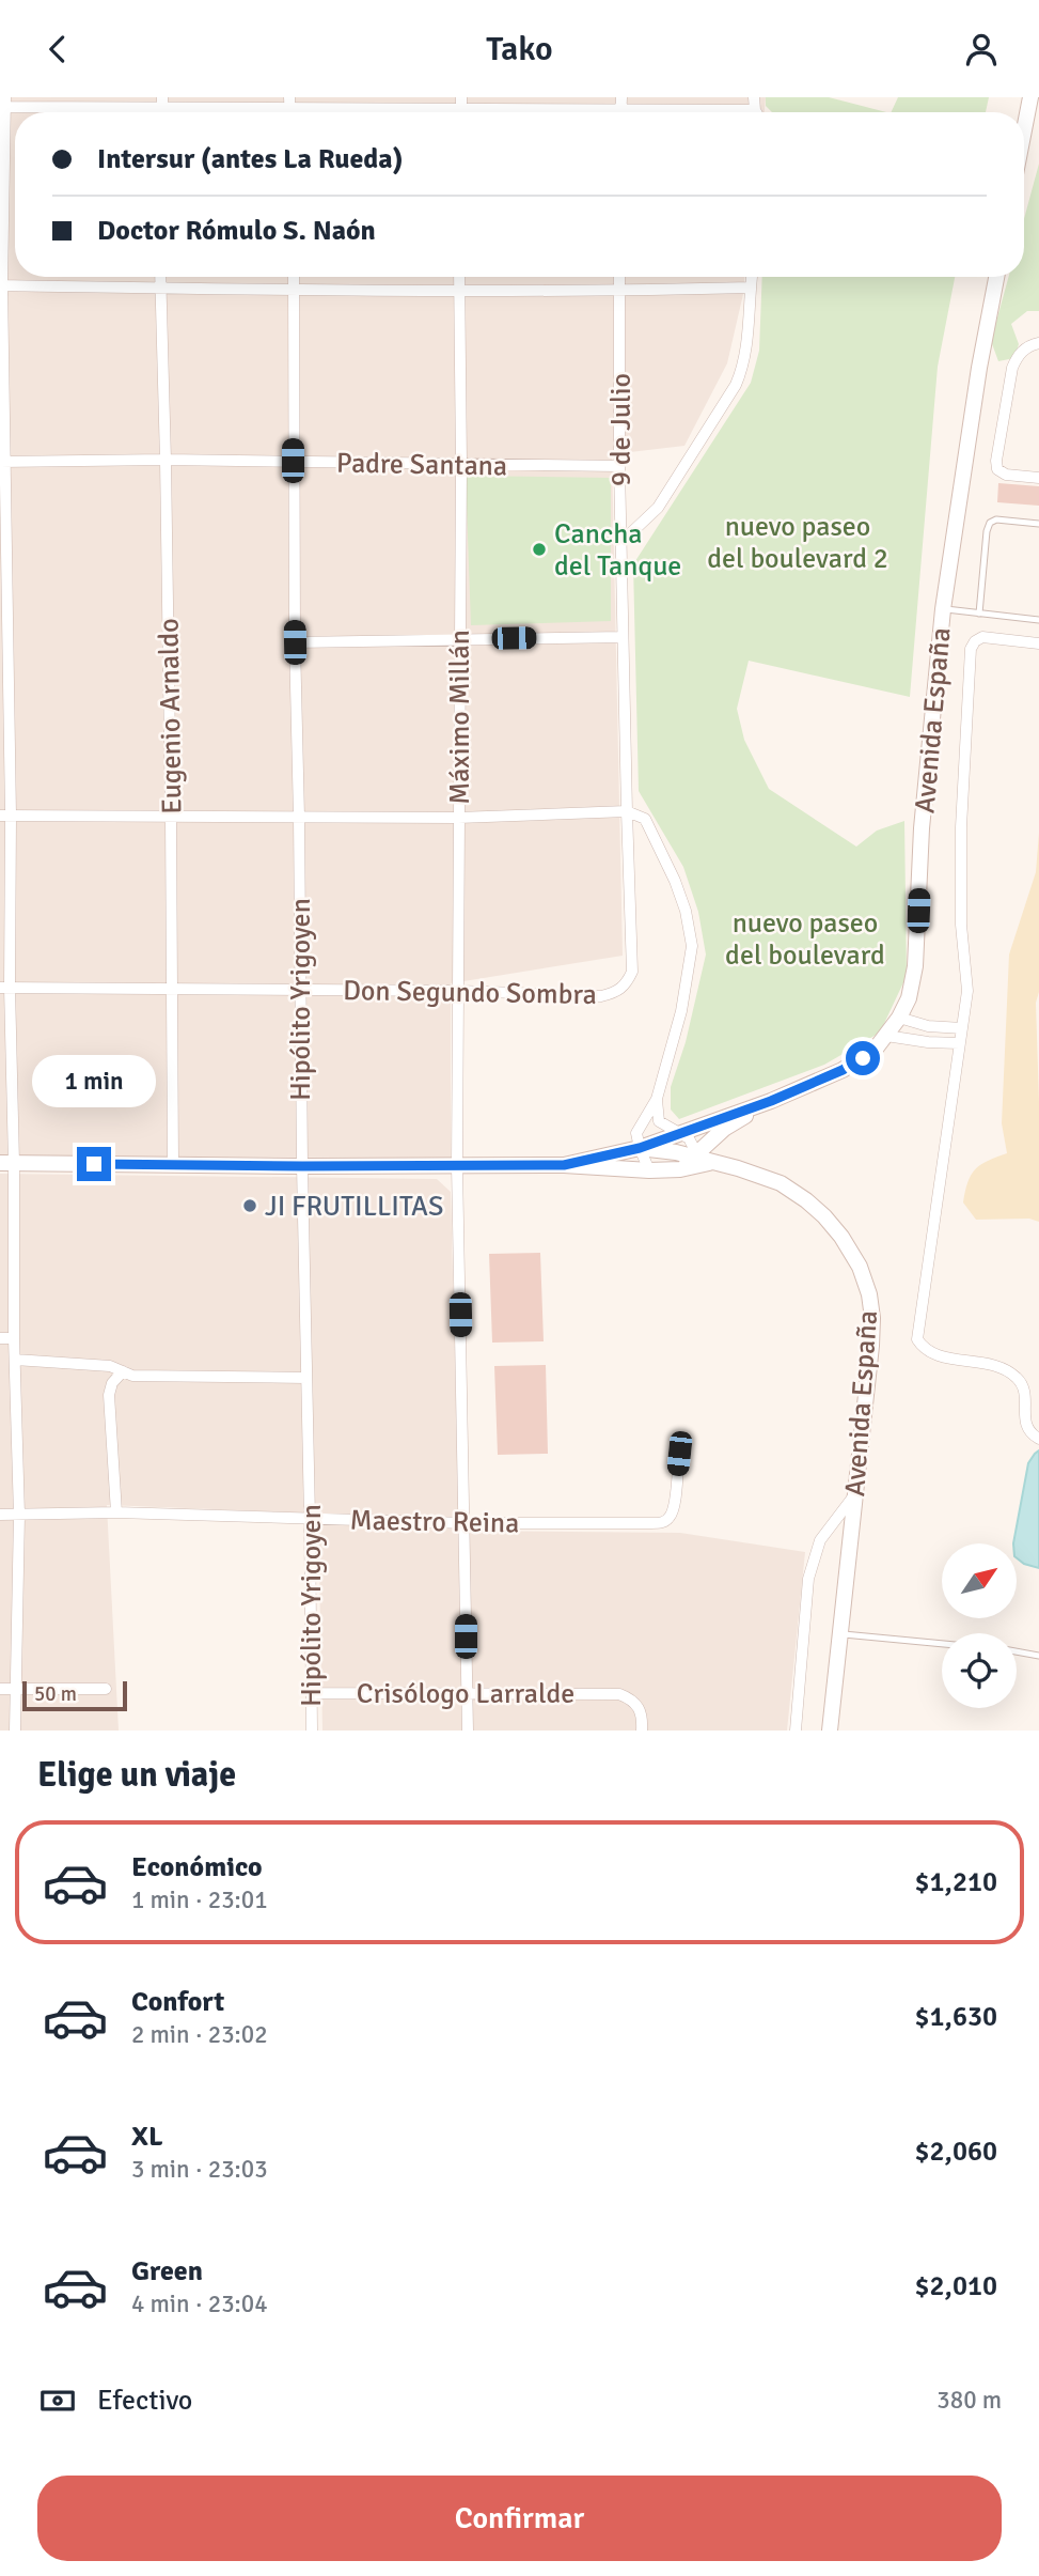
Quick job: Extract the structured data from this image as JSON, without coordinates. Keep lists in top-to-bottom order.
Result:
{
  "streets": {
    "main road": ["Avenida España"],
    "street": [
      "9 de Julio",
      "Padre Santana",
      "Eugenio Arnaldo",
      "Máximo Millán",
      "Don Segundo Sombra",
      "Hipólito Yrigoyen",
      "Maestro Reina",
      "Crisólogo Larralde"
    ]
  },
  "crossings": [
    ["9 de Julio", "Padre Santana"],
    ["9 de Julio", "Don Segundo Sombra"],
    ["Padre Santana", "Eugenio Arnaldo"],
    ["Padre Santana", "Máximo Millán"],
    ["Padre Santana", "Hipólito Yrigoyen"],
    ["Eugenio Arnaldo", "Don Segundo Sombra"],
    ["Máximo Millán", "Don Segundo Sombra"],
    ["Máximo Millán", "Maestro Reina"],
    ["Máximo Millán", "Crisólogo Larralde"],
    ["Don Segundo Sombra", "Hipólito Yrigoyen"],
    ["Hipólito Yrigoyen", "Maestro Reina"],
    ["Hipólito Yrigoyen", "Crisólogo Larralde"]
  ],
  "parks": ["nuevo paseo del boulevard 2", "nuevo paseo del boulevard"],
  "places": ["Cancha del Tanque", "JI FRUTILLITAS"],
  "scale_bar": "50 m",
  "north": "top right",
  "page": {
    "header": "Tako",
    "banner": ["Intersur (antes La Rueda)", "Doctor Rómulo S. Naón"],
    "bubble": "1 min",
    "scale": "50 m",
    "heading": "Elige un viaje",
    "list": [
      {
        "name": "Económico",
        "note": "1 min · 23:01",
        "value": "$1,210"
      },
      {
        "name": "Confort",
        "note": "2 min · 23:02",
        "value": "$1,630"
      },
      {
        "name": "XL",
        "note": "3 min · 23:03",
        "value": "$2,060"
      },
      {
        "name": "Green",
        "note": "4 min · 23:04",
        "value": "$2,010"
      }
    ],
    "pay": ["Efectivo", "380 m"],
    "buttons": "Confirmar"
  }
}
